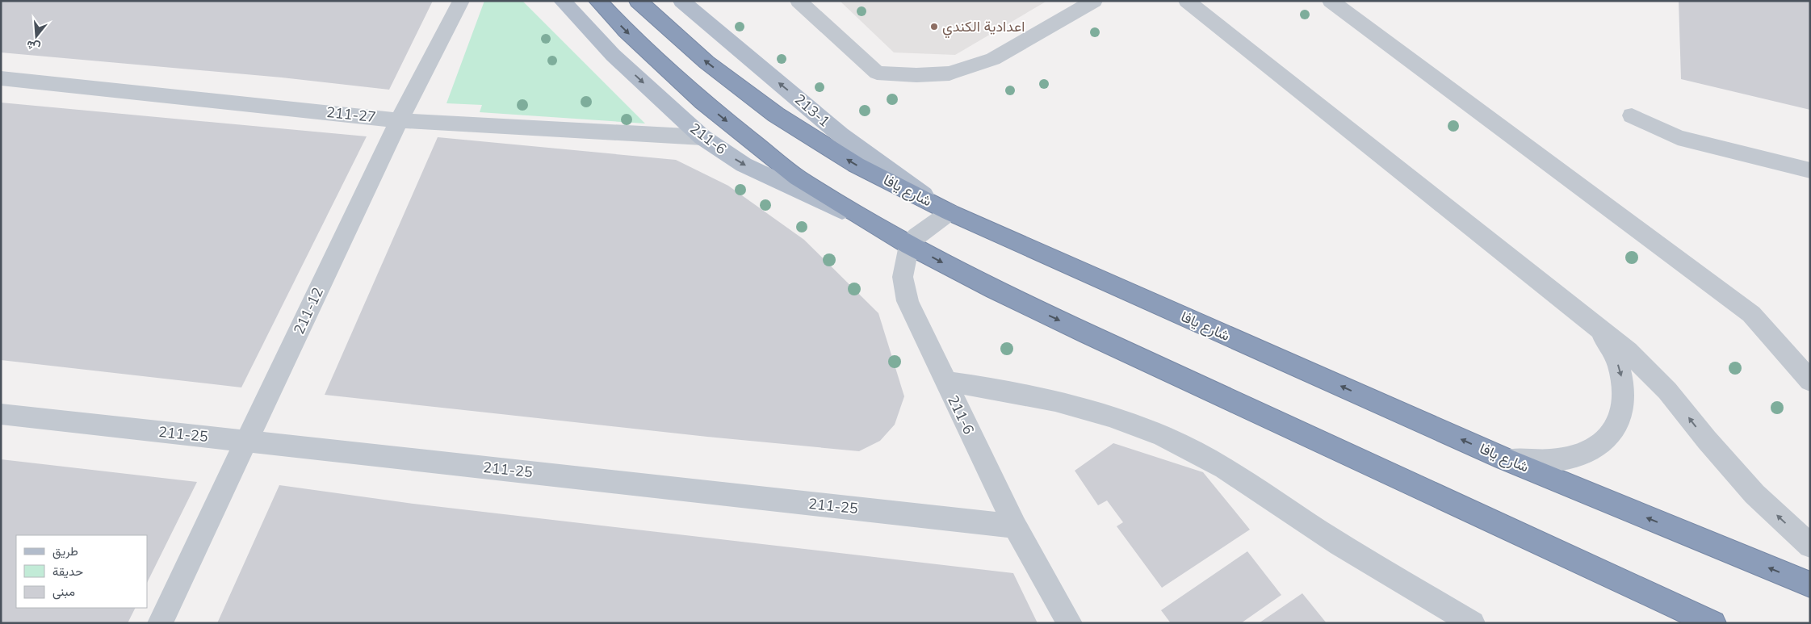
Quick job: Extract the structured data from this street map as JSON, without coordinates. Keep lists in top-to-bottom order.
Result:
{
  "streets": {
    "highway": ["شارع يافا"],
    "main road": ["213-1", "211-6"],
    "street": ["211-27", "211-12", "211-25"]
  },
  "crossings": [
    ["213-1", "شارع يافا"],
    ["211-27", "211-6"],
    ["211-27", "211-12"],
    ["211-6", "211-25"],
    ["211-12", "211-25"]
  ],
  "one_way": ["213-1", "211-6"],
  "places": ["اعدادية الكندي"],
  "legend": ["طريق", "حديقة", "مبنى"],
  "north": "bottom"
}
